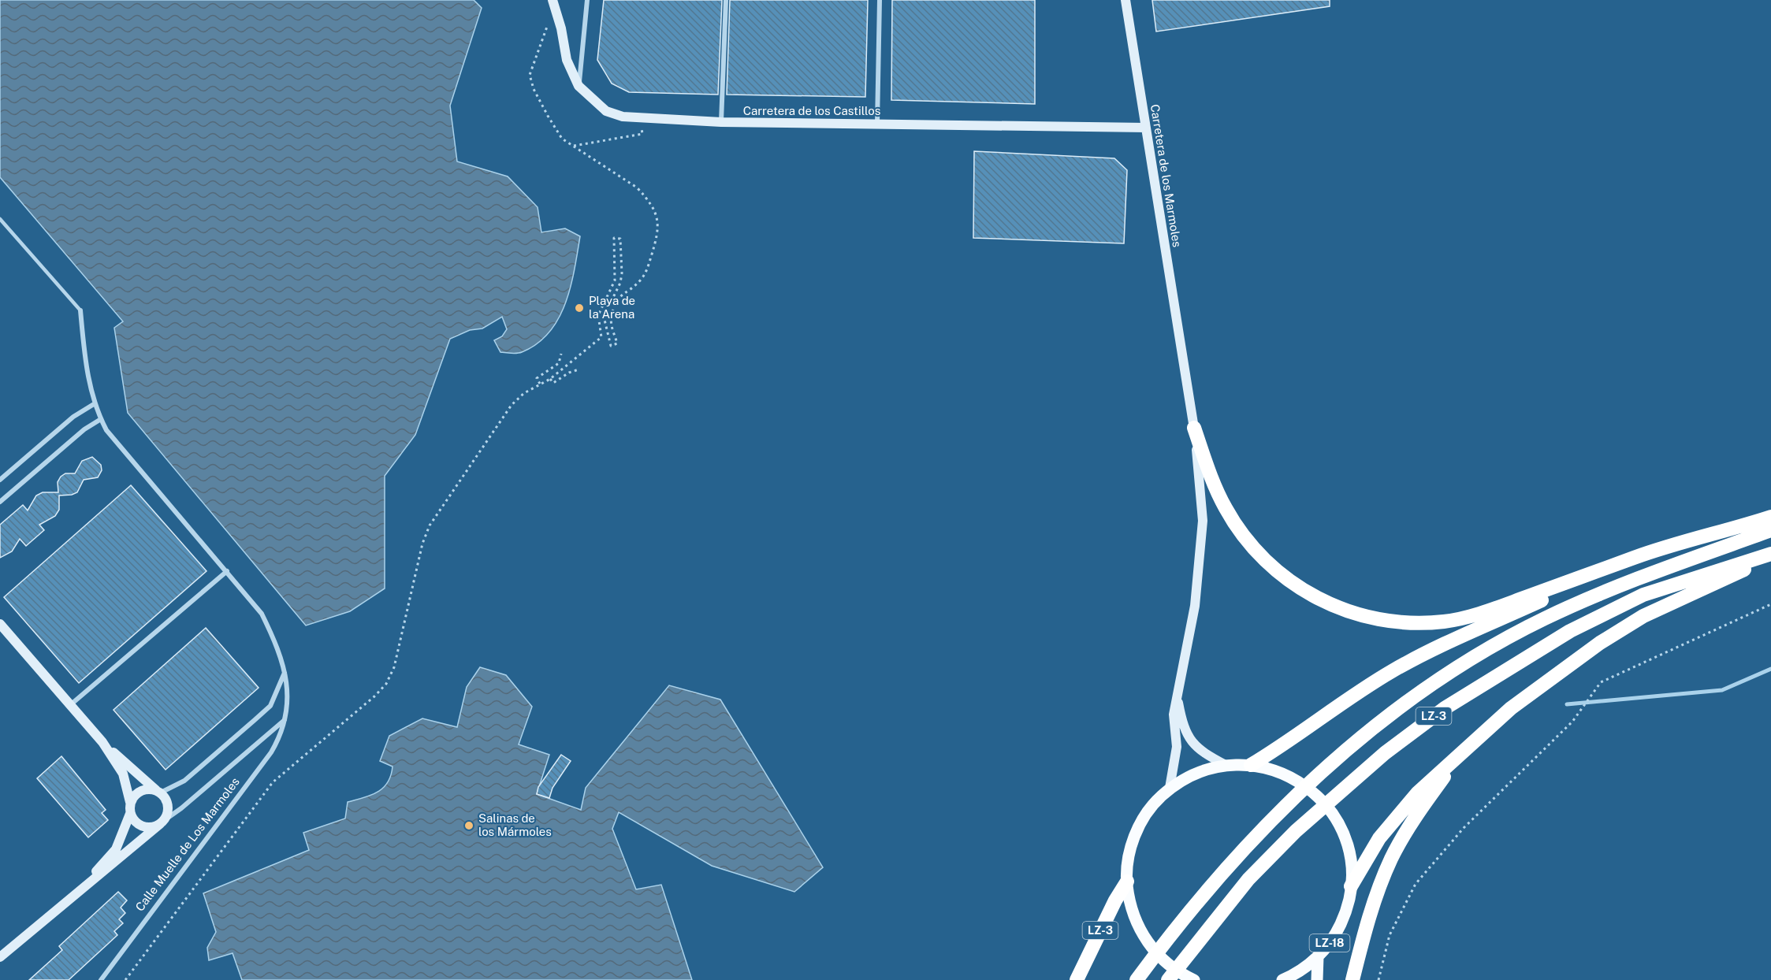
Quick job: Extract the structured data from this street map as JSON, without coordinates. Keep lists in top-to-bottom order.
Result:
{
  "streets": {
    "highway": ["LZ-3"],
    "main road": ["Carretera de los Castillos", "Carretera de los Marmoles", "LZ-18"],
    "street": ["Calle Muelle de Los Marmoles"]
  },
  "crossings": [
    ["Carretera de los Castillos", "Carretera de los Marmoles"],
    ["Carretera de los Marmoles", "LZ-18"],
    ["LZ-3", "LZ-18"]
  ],
  "places": ["Playa de la Arena", "Salinas de los Mármoles"]
}
